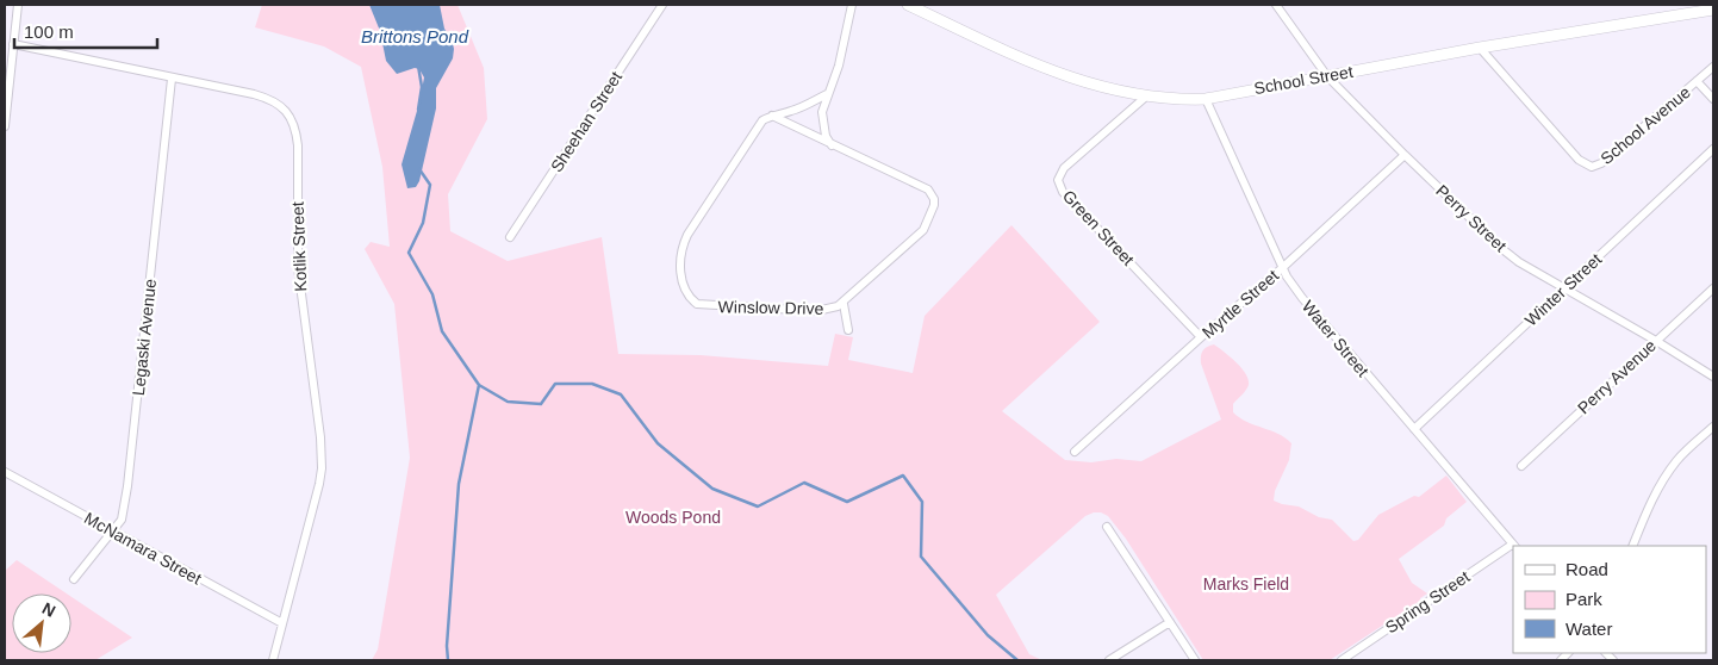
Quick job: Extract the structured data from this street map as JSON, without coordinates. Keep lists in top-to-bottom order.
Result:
{
  "streets": {
    "street": [
      "School Street",
      "Sheehan Street",
      "School Avenue",
      "Perry Street",
      "Green Street",
      "Kotlik Street",
      "Winter Street",
      "Myrtle Street",
      "Winslow Drive",
      "Legaski Avenue",
      "Water Street",
      "Perry Avenue",
      "McNamara Street",
      "Spring Street"
    ]
  },
  "crossings": [
    ["School Street", "School Avenue"],
    ["School Street", "Perry Street"],
    ["School Street", "Green Street"],
    ["School Street", "Water Street"],
    ["Perry Street", "Winter Street"],
    ["Perry Street", "Myrtle Street"],
    ["Perry Street", "Perry Avenue"],
    ["Green Street", "Myrtle Street"],
    ["Kotlik Street", "Legaski Avenue"],
    ["Kotlik Street", "McNamara Street"],
    ["Winter Street", "Water Street"],
    ["Myrtle Street", "Water Street"],
    ["Legaski Avenue", "McNamara Street"],
    ["Water Street", "Spring Street"]
  ],
  "water": ["Brittons Pond"],
  "parks": ["Woods Pond", "Marks Field"],
  "legend": ["Road", "Park", "Water"],
  "scale_bar": "100 m",
  "north": "top right"
}
